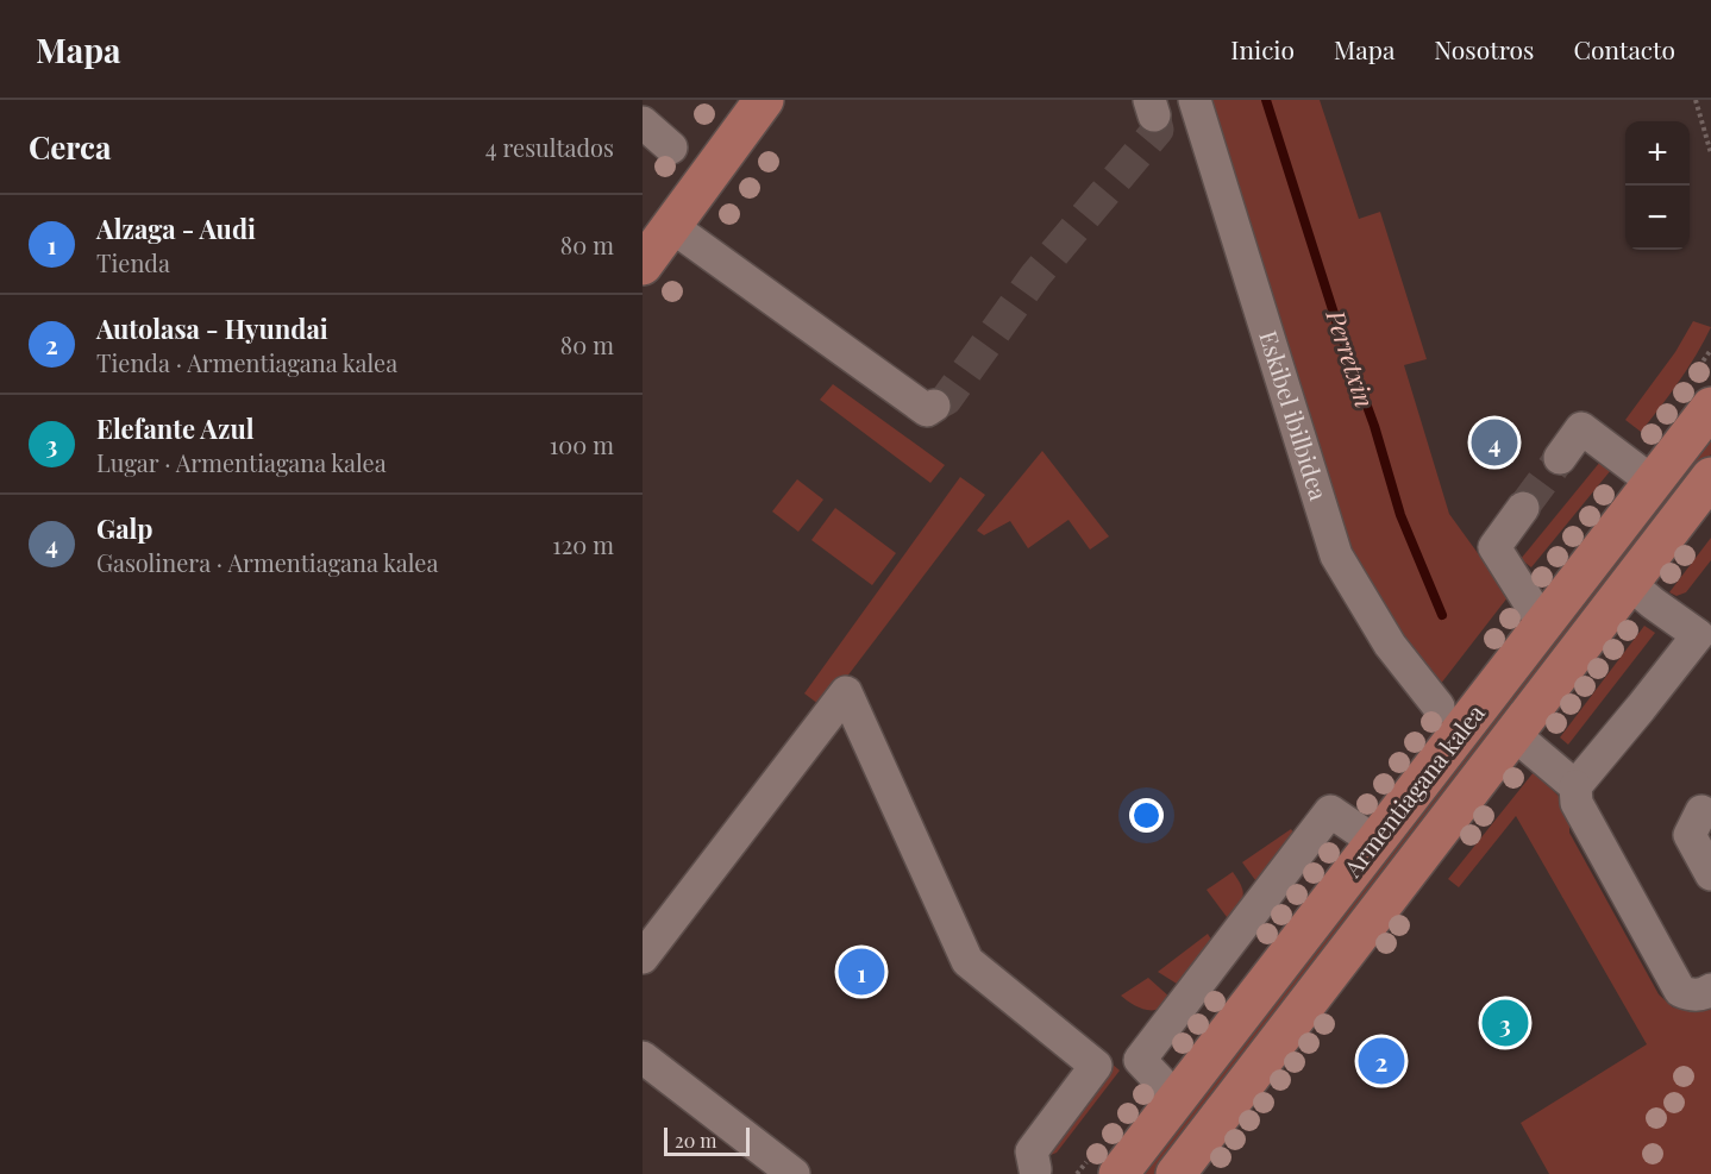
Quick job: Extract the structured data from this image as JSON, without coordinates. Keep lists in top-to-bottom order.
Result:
{
  "streets": {
    "main road": ["Armentiagana kalea"],
    "street": ["Eskibel ibilbidea"]
  },
  "water": ["Perretxin"],
  "scale_bar": "20 m",
  "page": {
    "header": "Mapa",
    "nav": [
      "Inicio",
      "Mapa",
      "Nosotros",
      "Contacto"
    ],
    "heading": ["Cerca", "4 resultados"],
    "map_buttons": ["+", "−"],
    "list": [
      {
        "mark": "1",
        "name": "Alzaga - Audi",
        "note": "Tienda",
        "value": "80 m"
      },
      {
        "mark": "2",
        "name": "Autolasa - Hyundai",
        "note": "Tienda · Armentiagana kalea",
        "value": "80 m"
      },
      {
        "mark": "3",
        "name": "Elefante Azul",
        "note": "Lugar · Armentiagana kalea",
        "value": "100 m"
      },
      {
        "mark": "4",
        "name": "Galp",
        "note": "Gasolinera · Armentiagana kalea",
        "value": "120 m"
      }
    ],
    "pins": [
      "4",
      "1",
      "3",
      "2"
    ],
    "scale": "20 m"
  }
}
